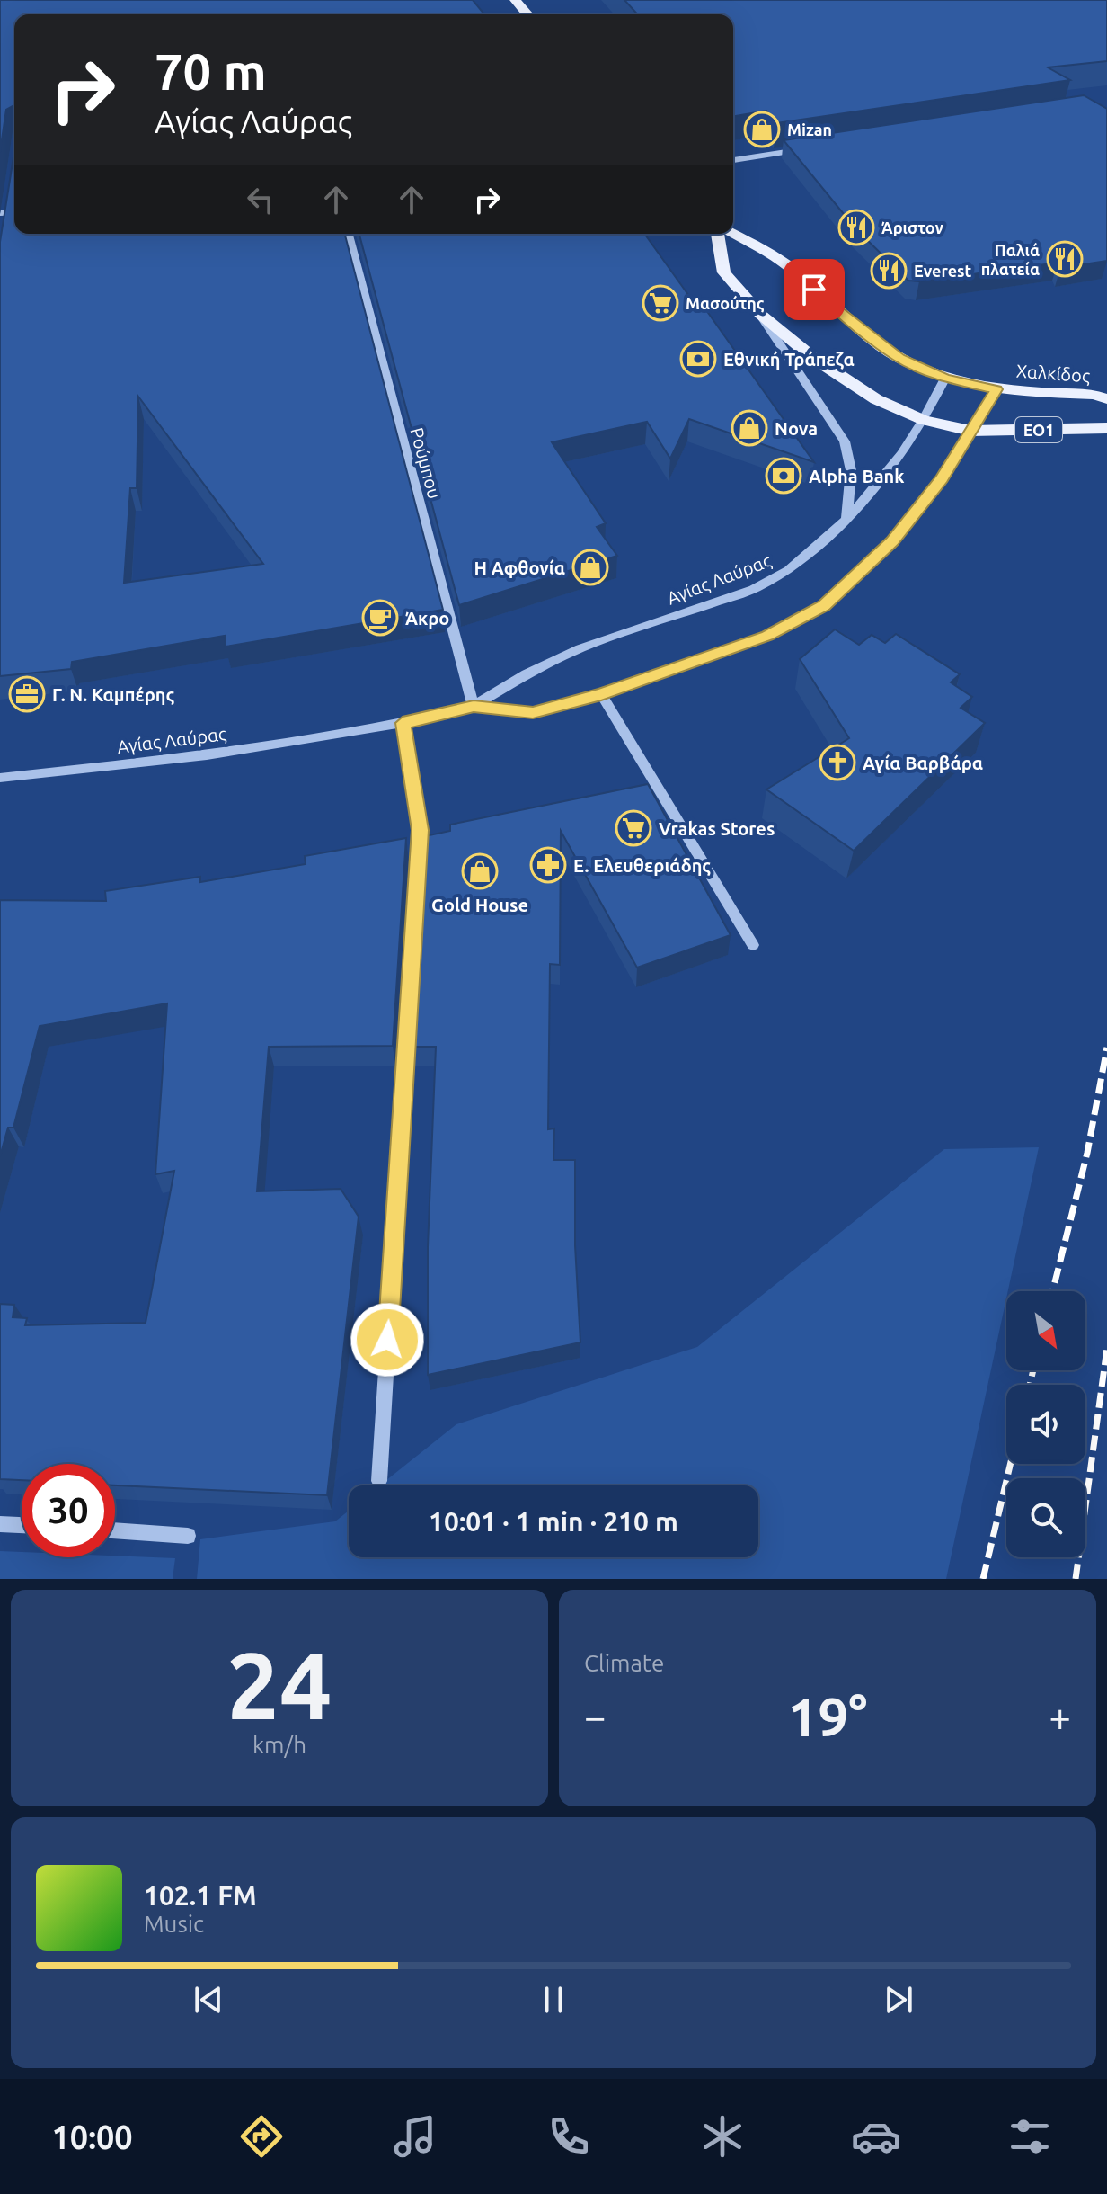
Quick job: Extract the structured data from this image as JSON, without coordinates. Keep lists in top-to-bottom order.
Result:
{
  "streets": {
    "main road": ["Χαλκίδος", "ΕΟ1"],
    "street": ["Ρούμπου", "Αγίας Λαύρας"]
  },
  "crossings": [
    ["Χαλκίδος", "ΕΟ1"],
    ["Χαλκίδος", "Αγίας Λαύρας"],
    ["ΕΟ1", "Αγίας Λαύρας"],
    ["Ρούμπου", "Αγίας Λαύρας"]
  ],
  "places": {
    "shop": [
      "Mizan",
      "Nova",
      "Η Αφθονία",
      "Gold House"
    ],
    "restaurant": ["Άριστον", "Παλιά πλατεία", "Everest"],
    "supermarket": ["Μασούτης", "Vrakas Stores"],
    "bank": ["Εθνική Τράπεζα", "Alpha Bank"],
    "cafe": ["Άκρο"],
    "office": ["Γ. Ν. Καμπέρης"],
    "church": ["Αγία Βαρβάρα"],
    "pharmacy": ["Ε. Ελευθεριάδης"]
  },
  "north": "bottom right",
  "page": {
    "turn": ["70 m", "Αγίας Λαύρας"],
    "limit": "30",
    "trip": "10:01 · 1 min · 210 m",
    "tile": [
      ["24", "km/h"],
      "Climate"
    ],
    "heat": ["−", "19°", "+"],
    "song": ["102.1 FM", "Music"],
    "tabs": "10:00"
  }
}
